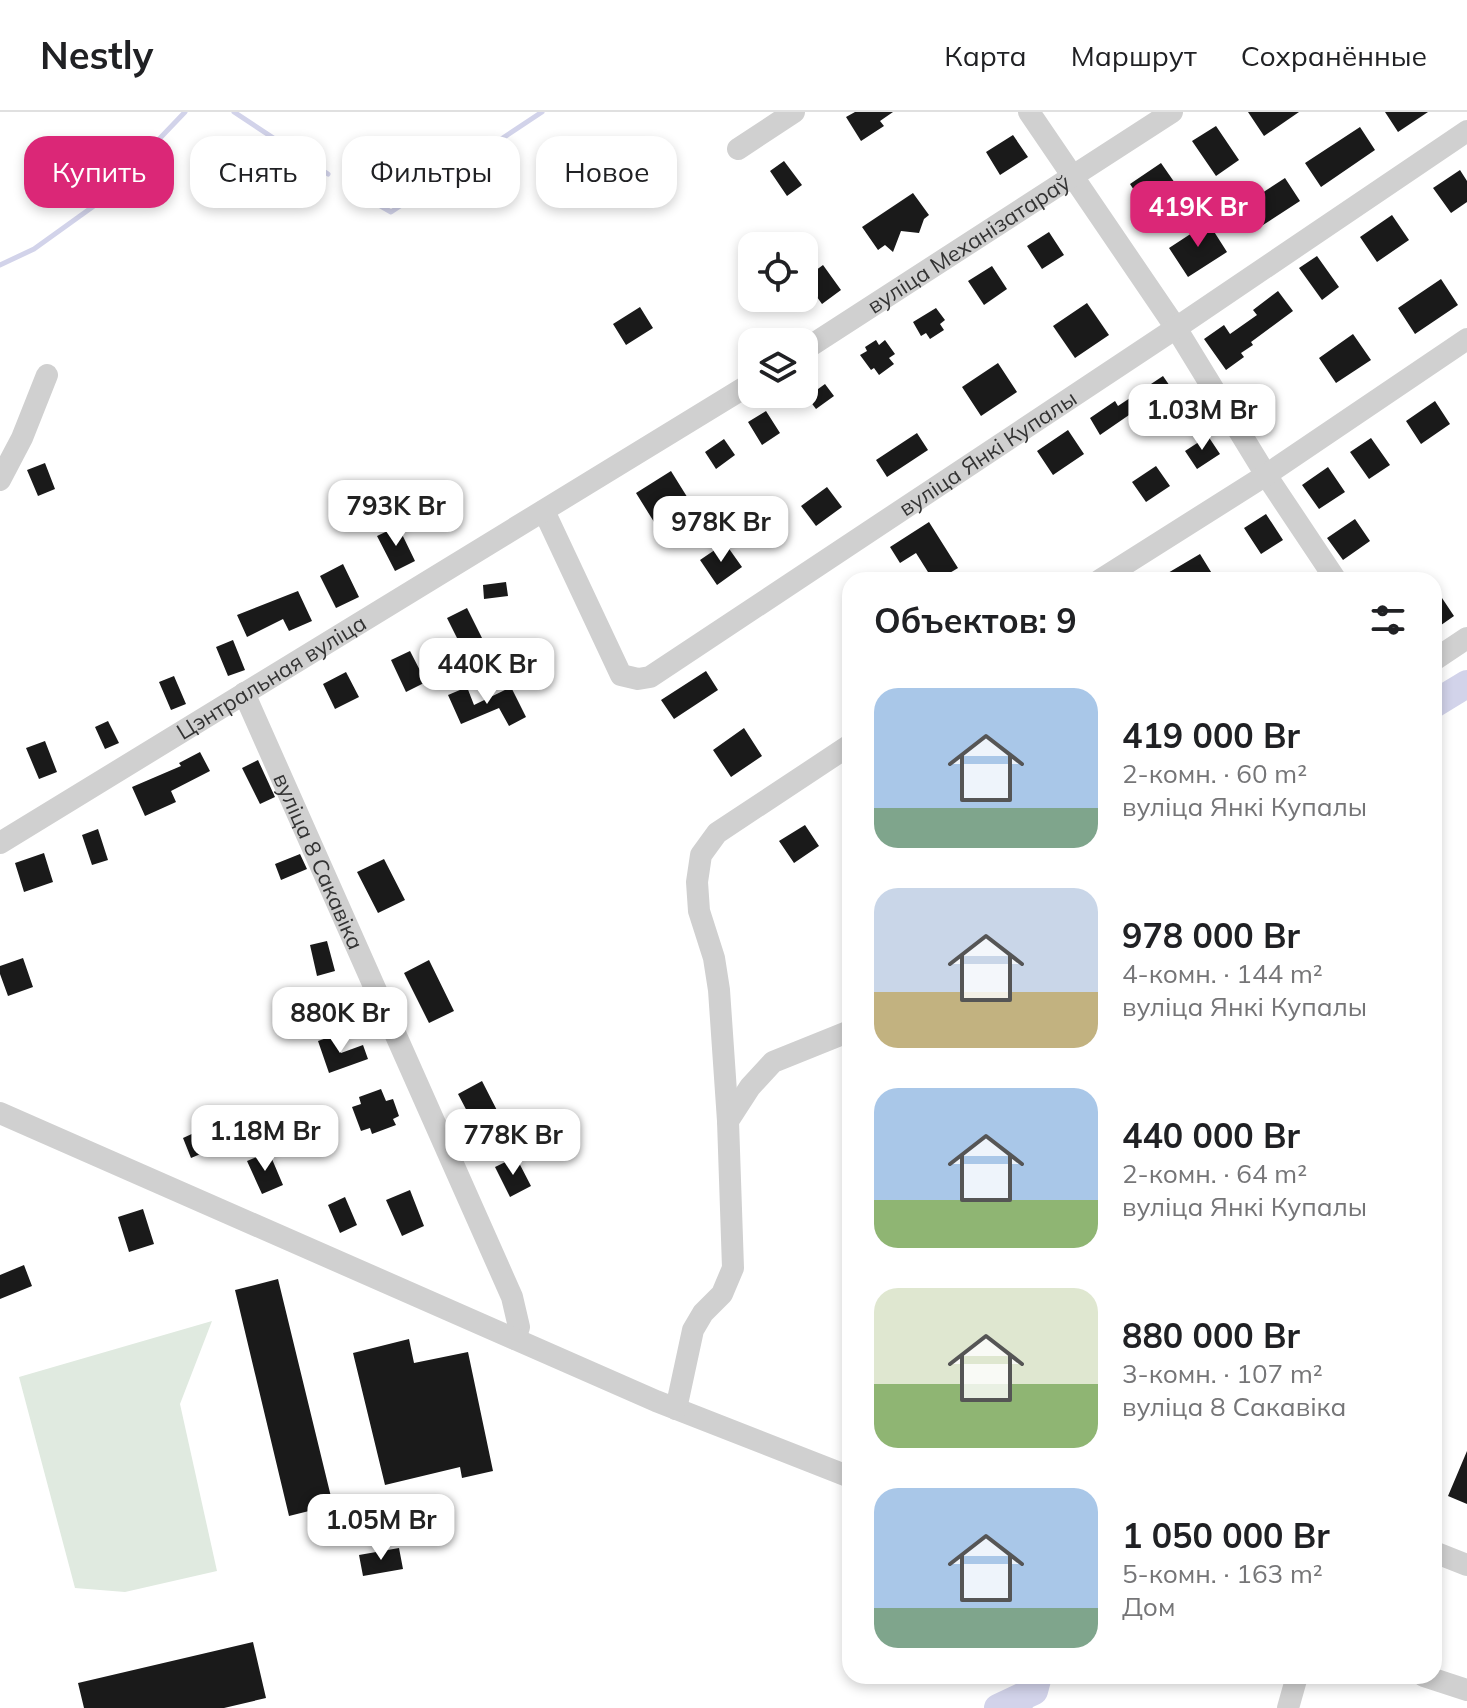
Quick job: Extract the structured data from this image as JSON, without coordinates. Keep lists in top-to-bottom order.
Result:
{
  "streets": {
    "street": [
      "вуліца Механізатараў",
      "вуліца Янкі Купалы",
      "Цэнтральная вуліца",
      "вуліца 8 Сакавіка"
    ]
  },
  "crossings": [
    ["вуліца Янкі Купалы", "Цэнтральная вуліца"],
    ["Цэнтральная вуліца", "вуліца 8 Сакавіка"]
  ],
  "page": {
    "header": "Nestly",
    "nav": ["Карта", "Маршрут", "Сохранённые"],
    "chip": [
      "Купить",
      "Снять",
      "Фильтры",
      "Новое"
    ],
    "price": [
      "419K Br",
      "1.03M Br",
      "793K Br",
      "978K Br",
      "440K Br",
      "880K Br",
      "1.18M Br",
      "778K Br",
      "1.05M Br"
    ],
    "heading": "Объектов: 9",
    "list": [
      {
        "name": "419 000 Br",
        "note": "2-комн. · 60 m² · вуліца Янкі Купалы"
      },
      {
        "name": "978 000 Br",
        "note": "4-комн. · 144 m² · вуліца Янкі Купалы"
      },
      {
        "name": "440 000 Br",
        "note": "2-комн. · 64 m² · вуліца Янкі Купалы"
      },
      {
        "name": "880 000 Br",
        "note": "3-комн. · 107 m² · вуліца 8 Сакавіка"
      },
      {
        "name": "1 050 000 Br",
        "note": "5-комн. · 163 m² · Дом"
      }
    ]
  }
}
